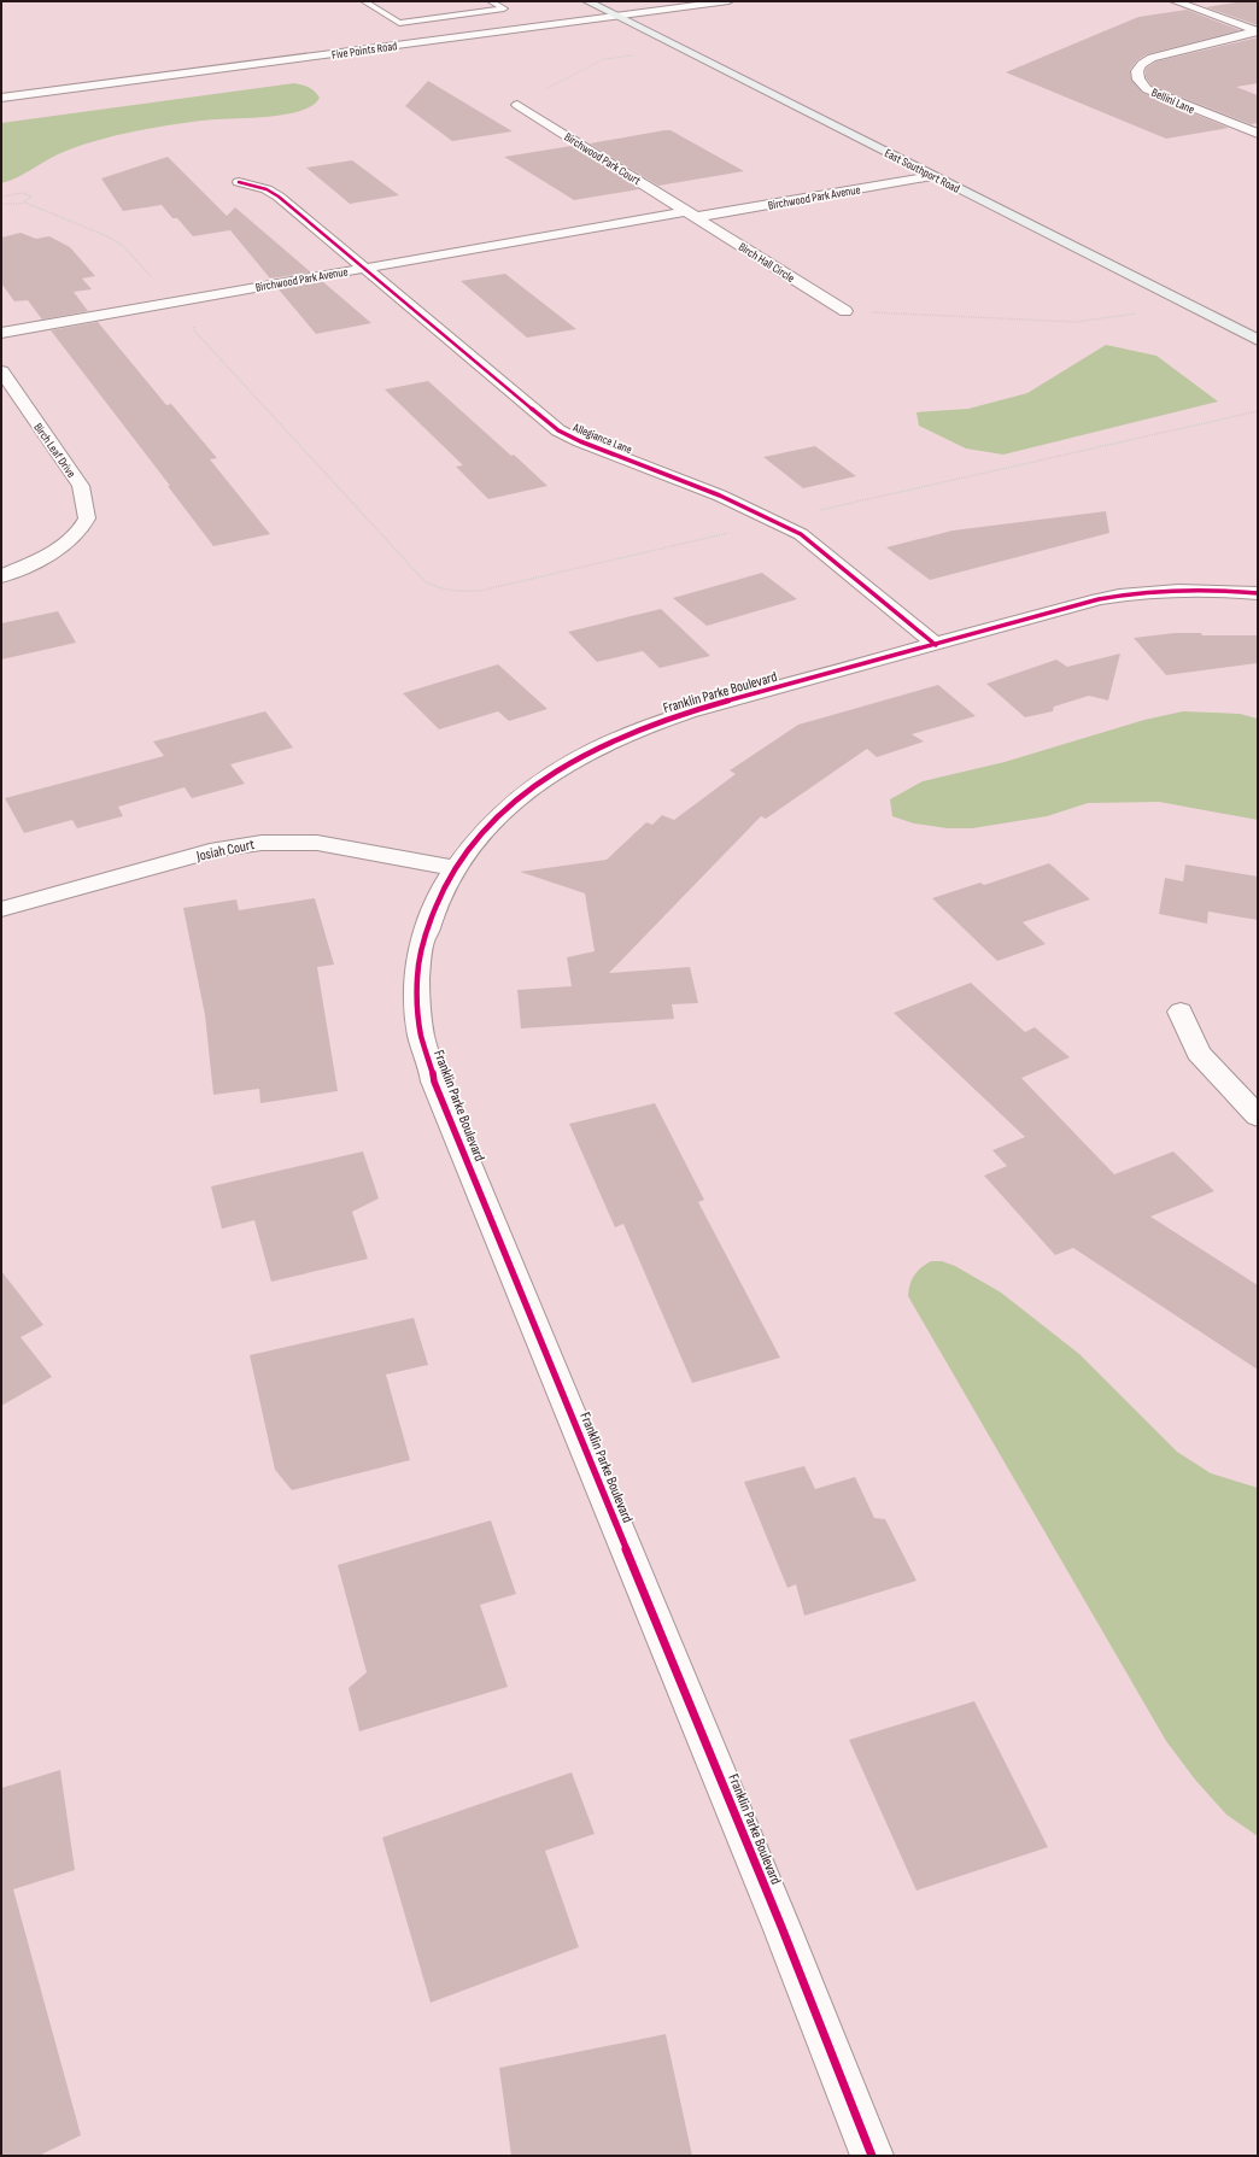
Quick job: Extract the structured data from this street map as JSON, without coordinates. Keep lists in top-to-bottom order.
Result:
{
  "streets": {
    "main road": ["East Southport Road"],
    "street": [
      "Five Points Road",
      "Bellini Lane",
      "Birchwood Park Court",
      "Birchwood Park Avenue",
      "Birch Hall Circle",
      "Allegiance Lane",
      "Birch Leaf Drive",
      "Franklin Parke Boulevard",
      "Josiah Court"
    ]
  },
  "crossings": [
    ["Five Points Road", "East Southport Road"],
    ["Birchwood Park Court", "Birchwood Park Avenue"],
    ["Birchwood Park Court", "Birch Hall Circle"],
    ["East Southport Road", "Birchwood Park Avenue"],
    ["Birchwood Park Avenue", "Birch Hall Circle"],
    ["Birchwood Park Avenue", "Allegiance Lane"],
    ["Allegiance Lane", "Franklin Parke Boulevard"],
    ["Franklin Parke Boulevard", "Josiah Court"]
  ]
}
